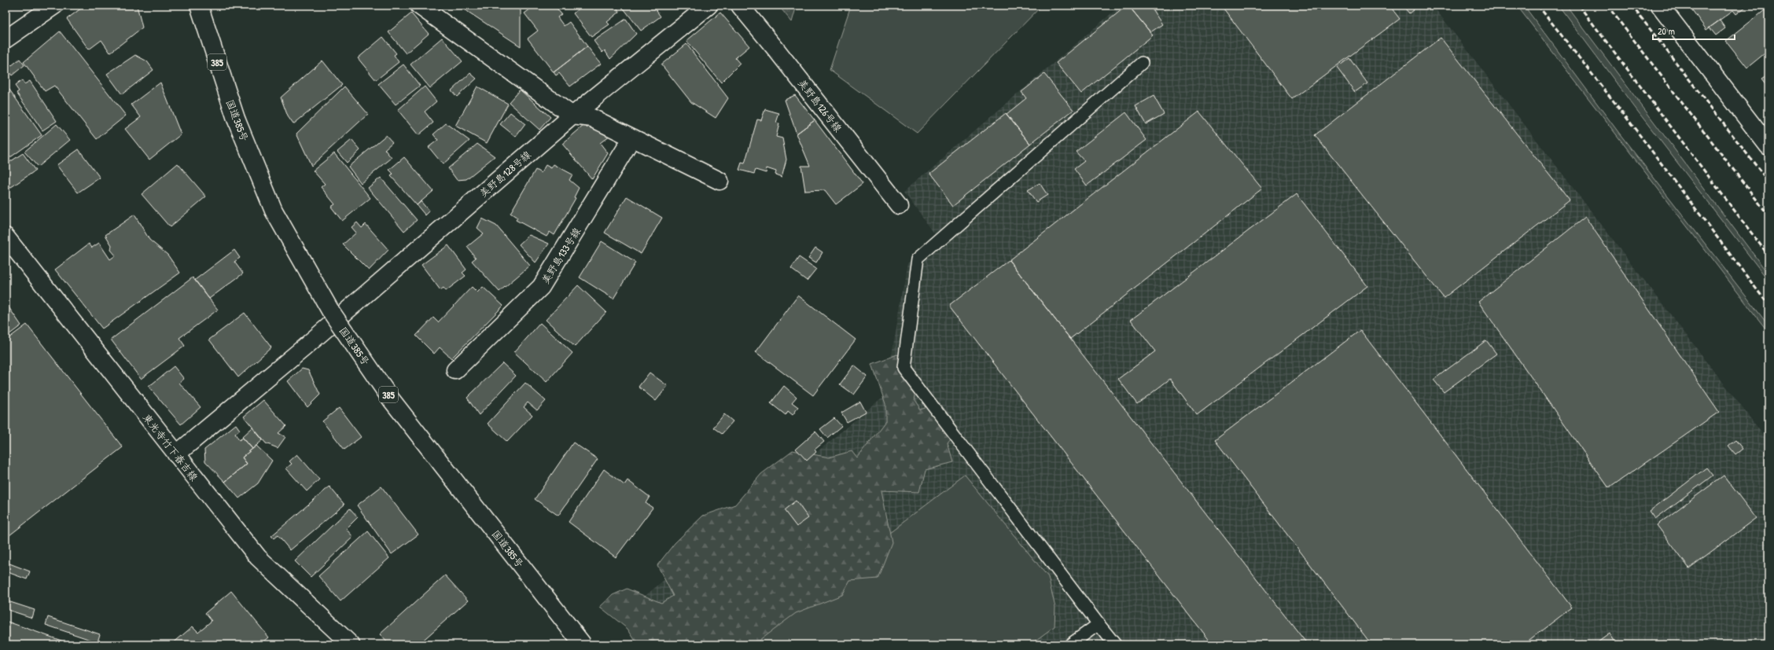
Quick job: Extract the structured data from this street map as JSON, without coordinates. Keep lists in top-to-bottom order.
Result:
{
  "streets": {
    "main road": [
      "385",
      "美野島126号線",
      "国道385号",
      "美野島128号線",
      "美野島133号線",
      "東光寺竹下春吉線"
    ]
  },
  "crossings": [
    ["美野島128号線", "東光寺竹下春吉線"]
  ],
  "scale_bar": "20 m"
}
